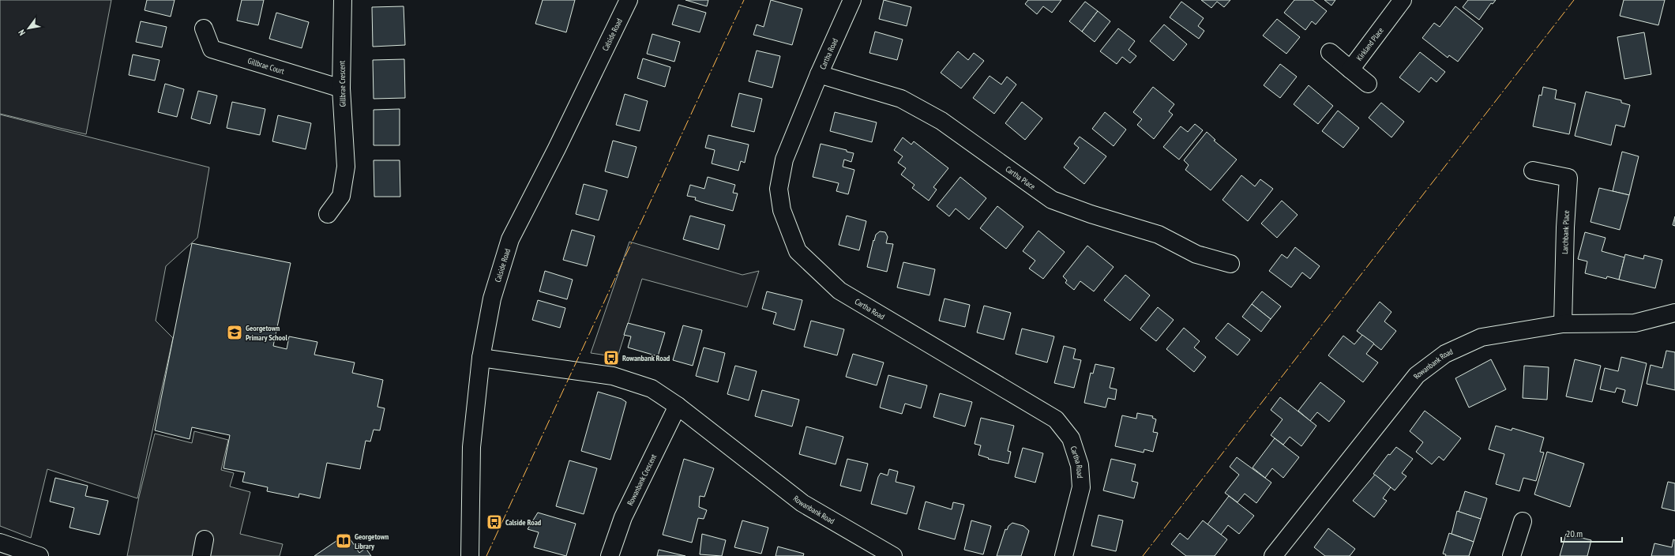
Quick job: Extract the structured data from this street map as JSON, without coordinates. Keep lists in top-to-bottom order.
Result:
{
  "streets": {
    "street": [
      "Calside Road",
      "Kirkland Place",
      "Cartha Road",
      "Gillbrae Court",
      "Gillbrae Crescent",
      "Cartha Place",
      "Larchbank Place",
      "Rowanbank Road",
      "Rowanbank Crescent"
    ]
  },
  "crossings": [
    ["Calside Road", "Rowanbank Road"],
    ["Cartha Road", "Cartha Place"],
    ["Gillbrae Court", "Gillbrae Crescent"],
    ["Larchbank Place", "Rowanbank Road"],
    ["Rowanbank Road", "Rowanbank Crescent"]
  ],
  "places": {
    "school or university": ["Georgetown Primary School"],
    "bus stop": ["Rowanbank Road", "Calside Road"],
    "library": ["Georgetown Library"]
  },
  "scale_bar": "20 m",
  "north": "bottom left"
}
